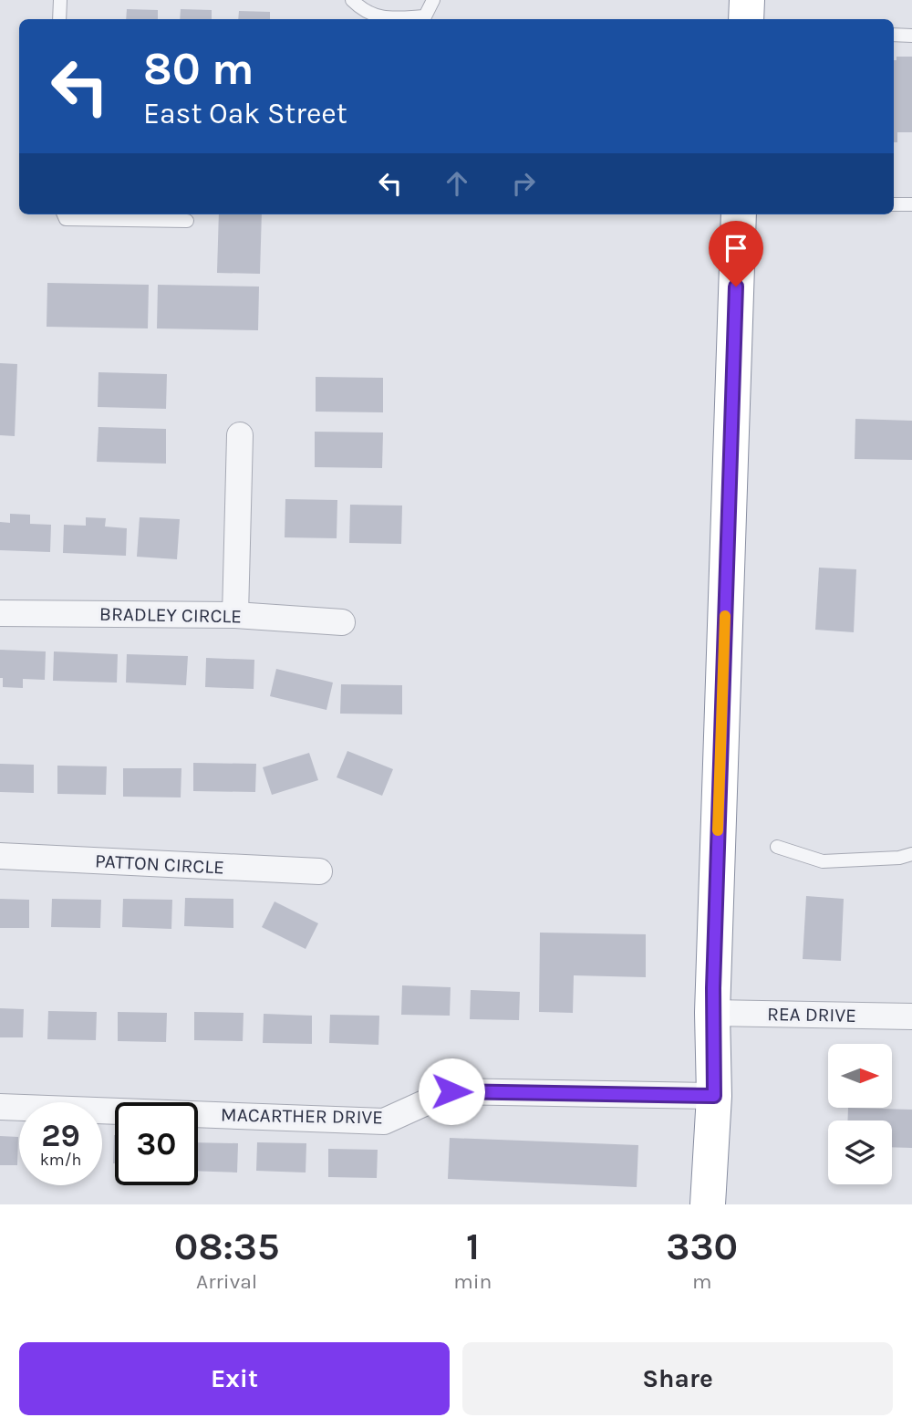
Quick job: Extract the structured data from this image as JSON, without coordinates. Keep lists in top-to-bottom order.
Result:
{
  "streets": {
    "street": [
      "BRADLEY CIRCLE",
      "PATTON CIRCLE",
      "REA DRIVE",
      "MACARTHER DRIVE"
    ]
  },
  "north": "right",
  "page": {
    "turn": ["80 m", "East Oak Street"],
    "speed": "29 km/h",
    "limit": "30",
    "eta": [
      "08:35",
      "Arrival",
      "1",
      "min",
      "330",
      "m"
    ],
    "buttons": ["Exit", "Share"]
  }
}
